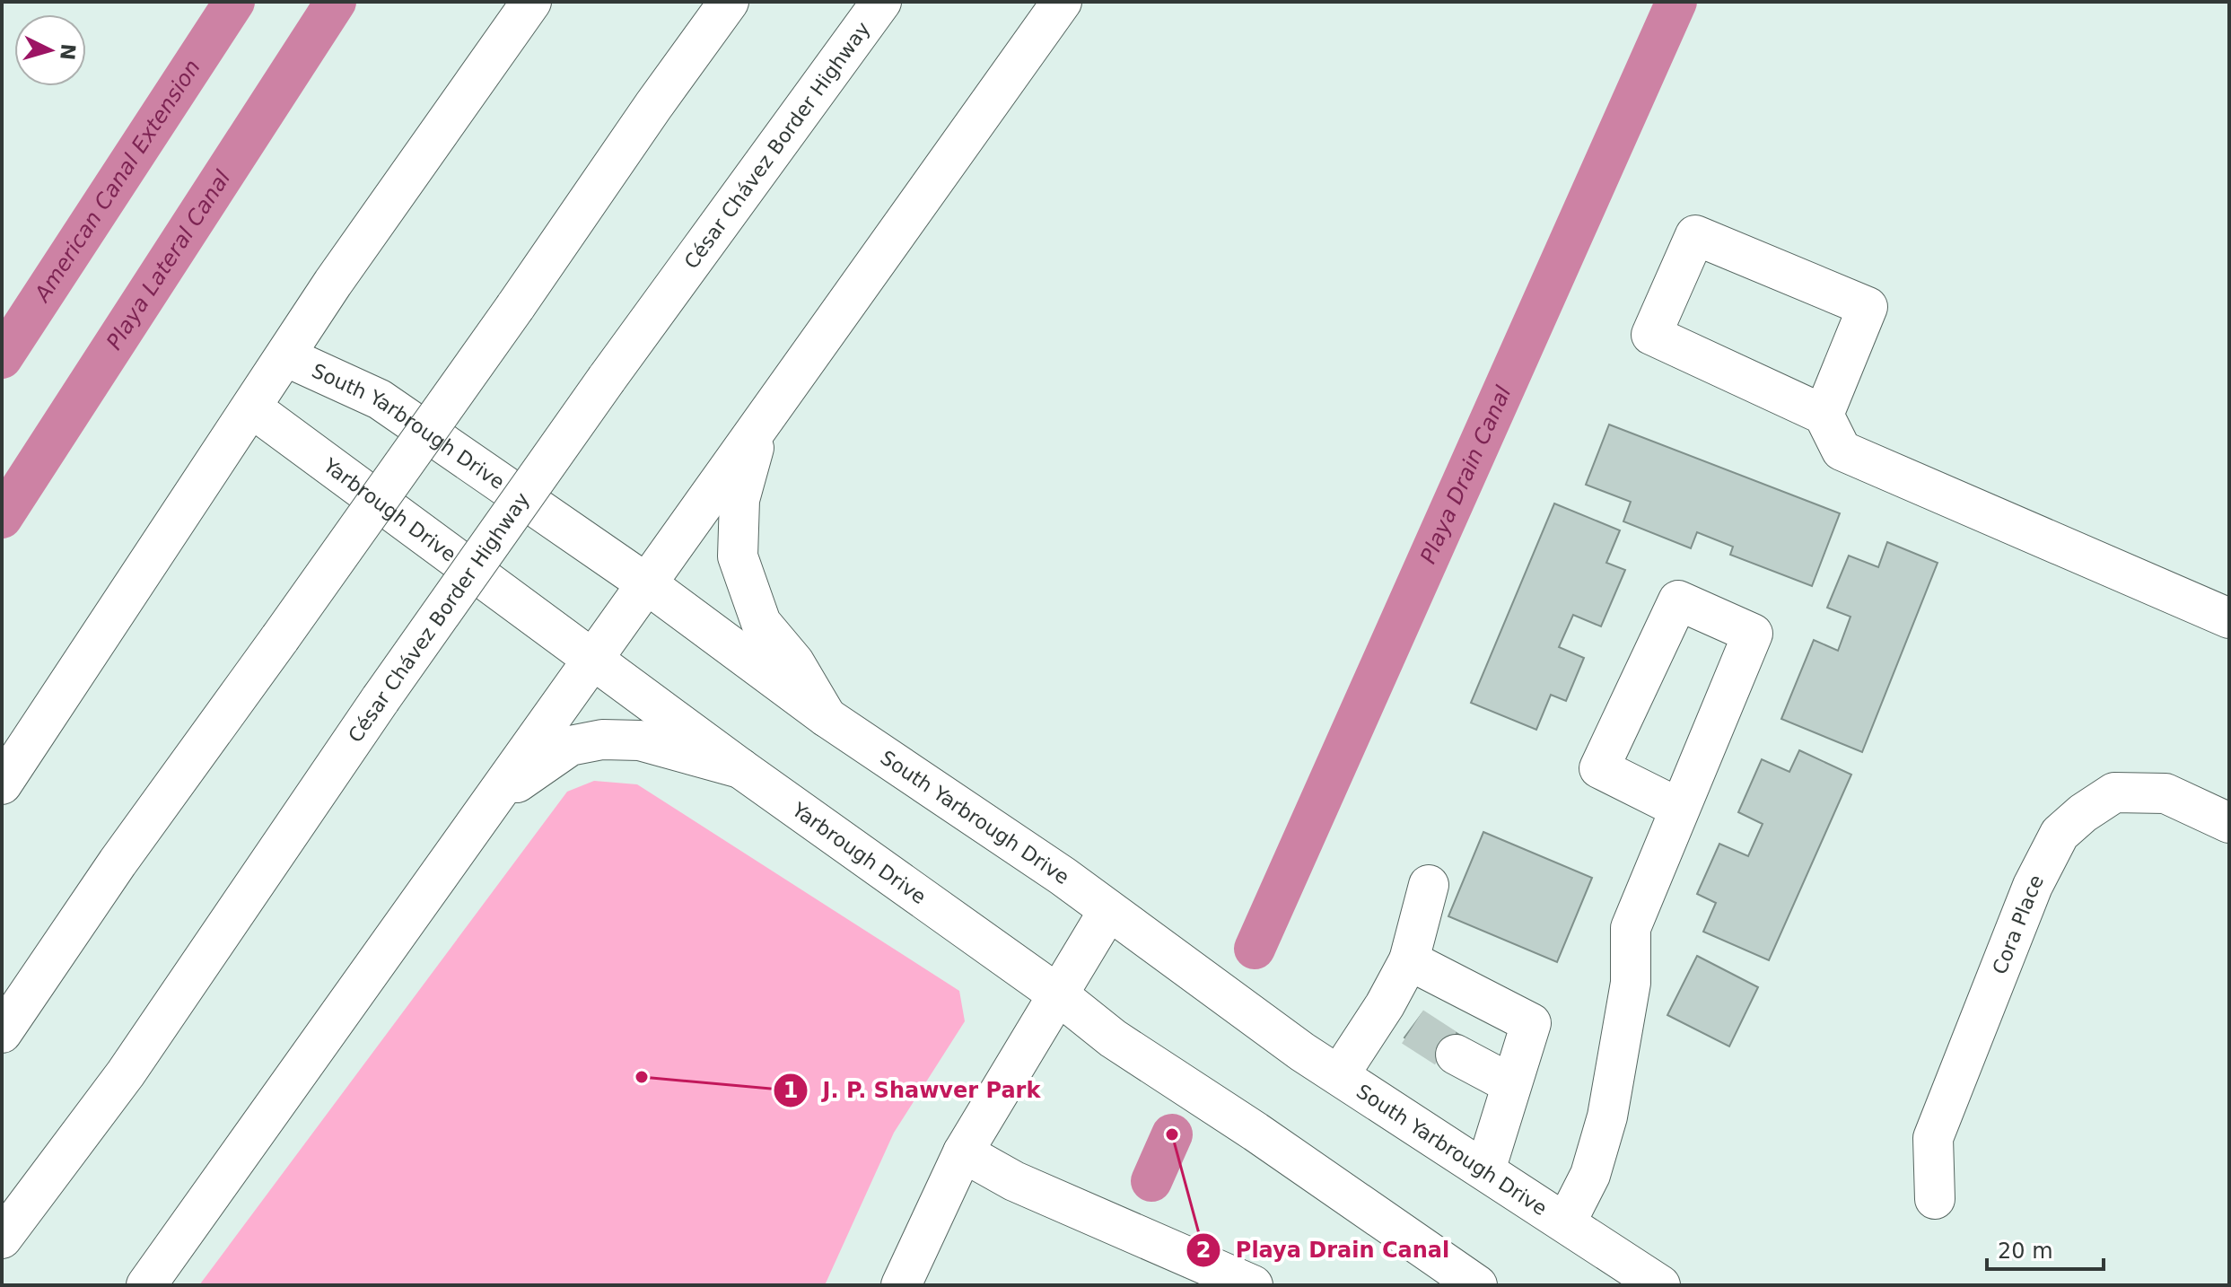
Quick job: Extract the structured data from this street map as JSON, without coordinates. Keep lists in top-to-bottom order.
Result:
{
  "streets": {
    "main road": [
      "César Chávez Border Highway",
      "South Yarbrough Drive",
      "Yarbrough Drive",
      "Cora Place"
    ]
  },
  "water": ["American Canal Extension", "Playa Lateral Canal", "Playa Drain Canal"],
  "places": ["J. P. Shawver Park", "Playa Drain Canal"],
  "scale_bar": "20 m",
  "north": "right"
}
